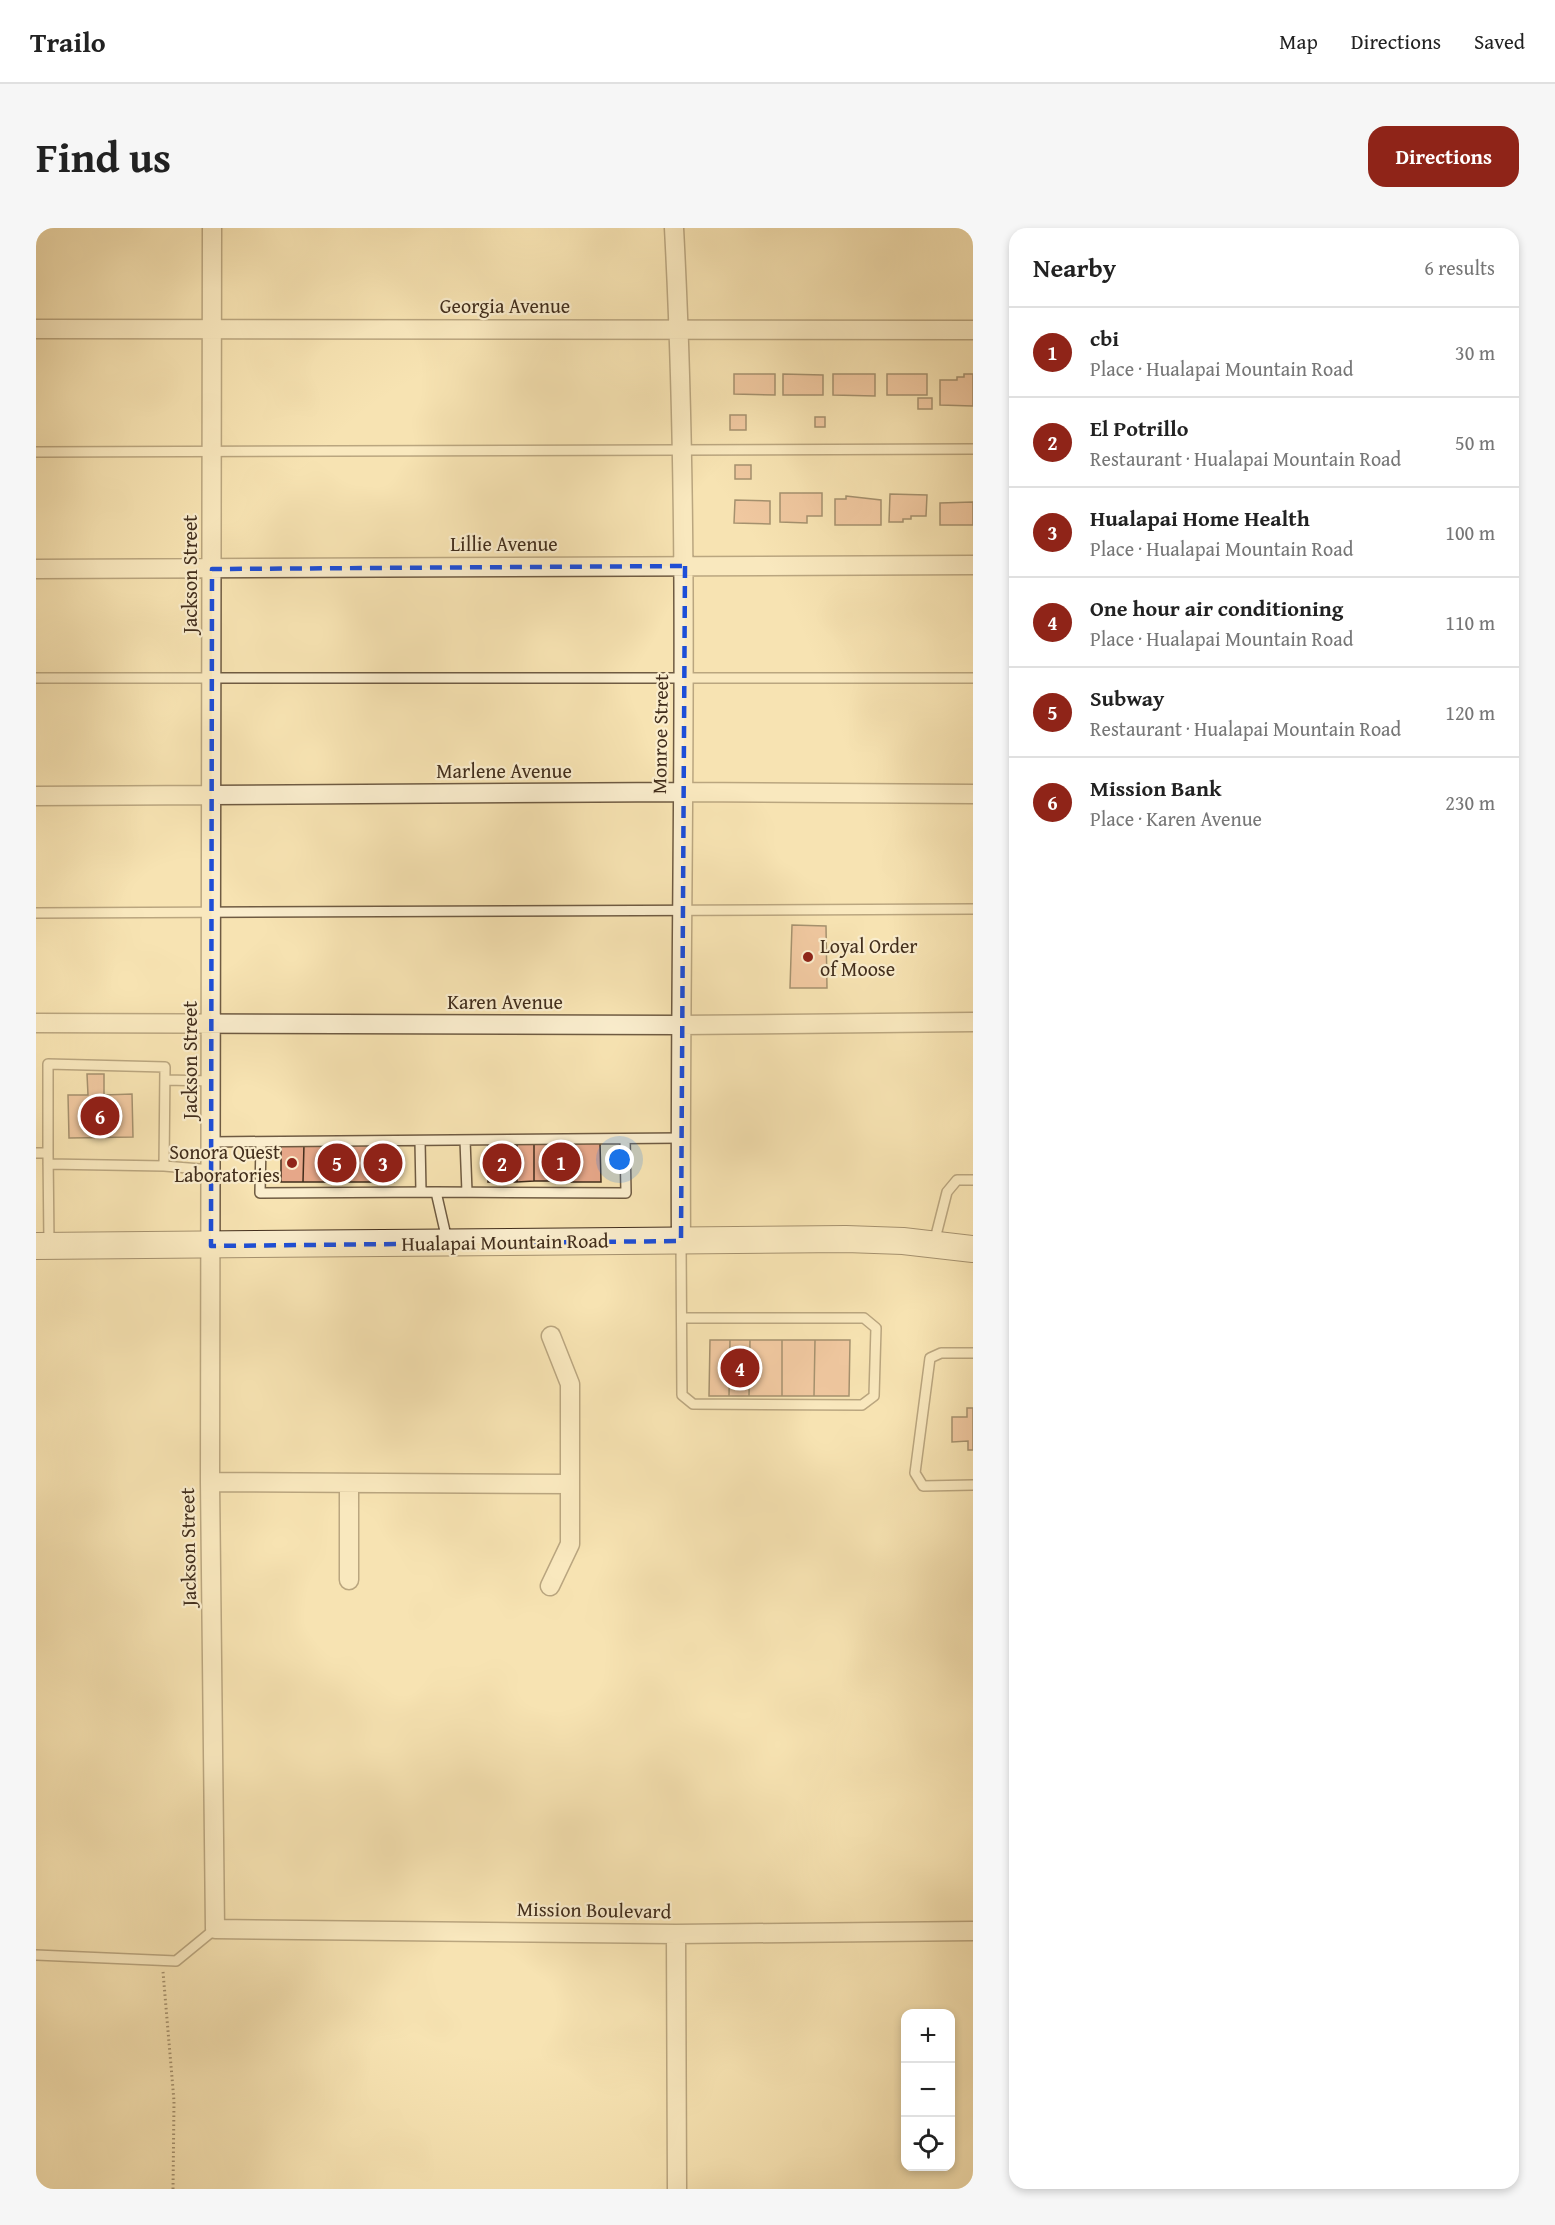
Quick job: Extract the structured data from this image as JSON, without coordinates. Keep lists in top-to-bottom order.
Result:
{
  "streets": {
    "main road": ["Hualapai Mountain Road"],
    "street": [
      "Georgia Avenue",
      "Lillie Avenue",
      "Jackson Street",
      "Monroe Street",
      "Marlene Avenue",
      "Karen Avenue",
      "Mission Boulevard"
    ]
  },
  "crossings": [
    ["Georgia Avenue", "Jackson Street"],
    ["Georgia Avenue", "Monroe Street"],
    ["Lillie Avenue", "Jackson Street"],
    ["Lillie Avenue", "Monroe Street"],
    ["Jackson Street", "Marlene Avenue"],
    ["Jackson Street", "Karen Avenue"],
    ["Jackson Street", "Hualapai Mountain Road"],
    ["Jackson Street", "Mission Boulevard"],
    ["Monroe Street", "Marlene Avenue"],
    ["Monroe Street", "Karen Avenue"],
    ["Monroe Street", "Hualapai Mountain Road"]
  ],
  "places": ["Loyal Order of Moose", "Sonora Quest Laboratories"],
  "page": {
    "header": "Trailo",
    "nav": ["Map", "Directions", "Saved"],
    "title": "Find us",
    "buttons": "Directions",
    "heading": ["Nearby", "6 results"],
    "list": [
      {
        "mark": "1",
        "name": "cbi",
        "note": "Place · Hualapai Mountain Road",
        "value": "30 m"
      },
      {
        "mark": "2",
        "name": "El Potrillo",
        "note": "Restaurant · Hualapai Mountain Road",
        "value": "50 m"
      },
      {
        "mark": "3",
        "name": "Hualapai Home Health",
        "note": "Place · Hualapai Mountain Road",
        "value": "100 m"
      },
      {
        "mark": "4",
        "name": "One hour air conditioning",
        "note": "Place · Hualapai Mountain Road",
        "value": "110 m"
      },
      {
        "mark": "5",
        "name": "Subway",
        "note": "Restaurant · Hualapai Mountain Road",
        "value": "120 m"
      },
      {
        "mark": "6",
        "name": "Mission Bank",
        "note": "Place · Karen Avenue",
        "value": "230 m"
      }
    ],
    "pins": [
      "6",
      "1",
      "2",
      "3",
      "5",
      "4"
    ],
    "map_buttons": ["+", "−"]
  }
}
